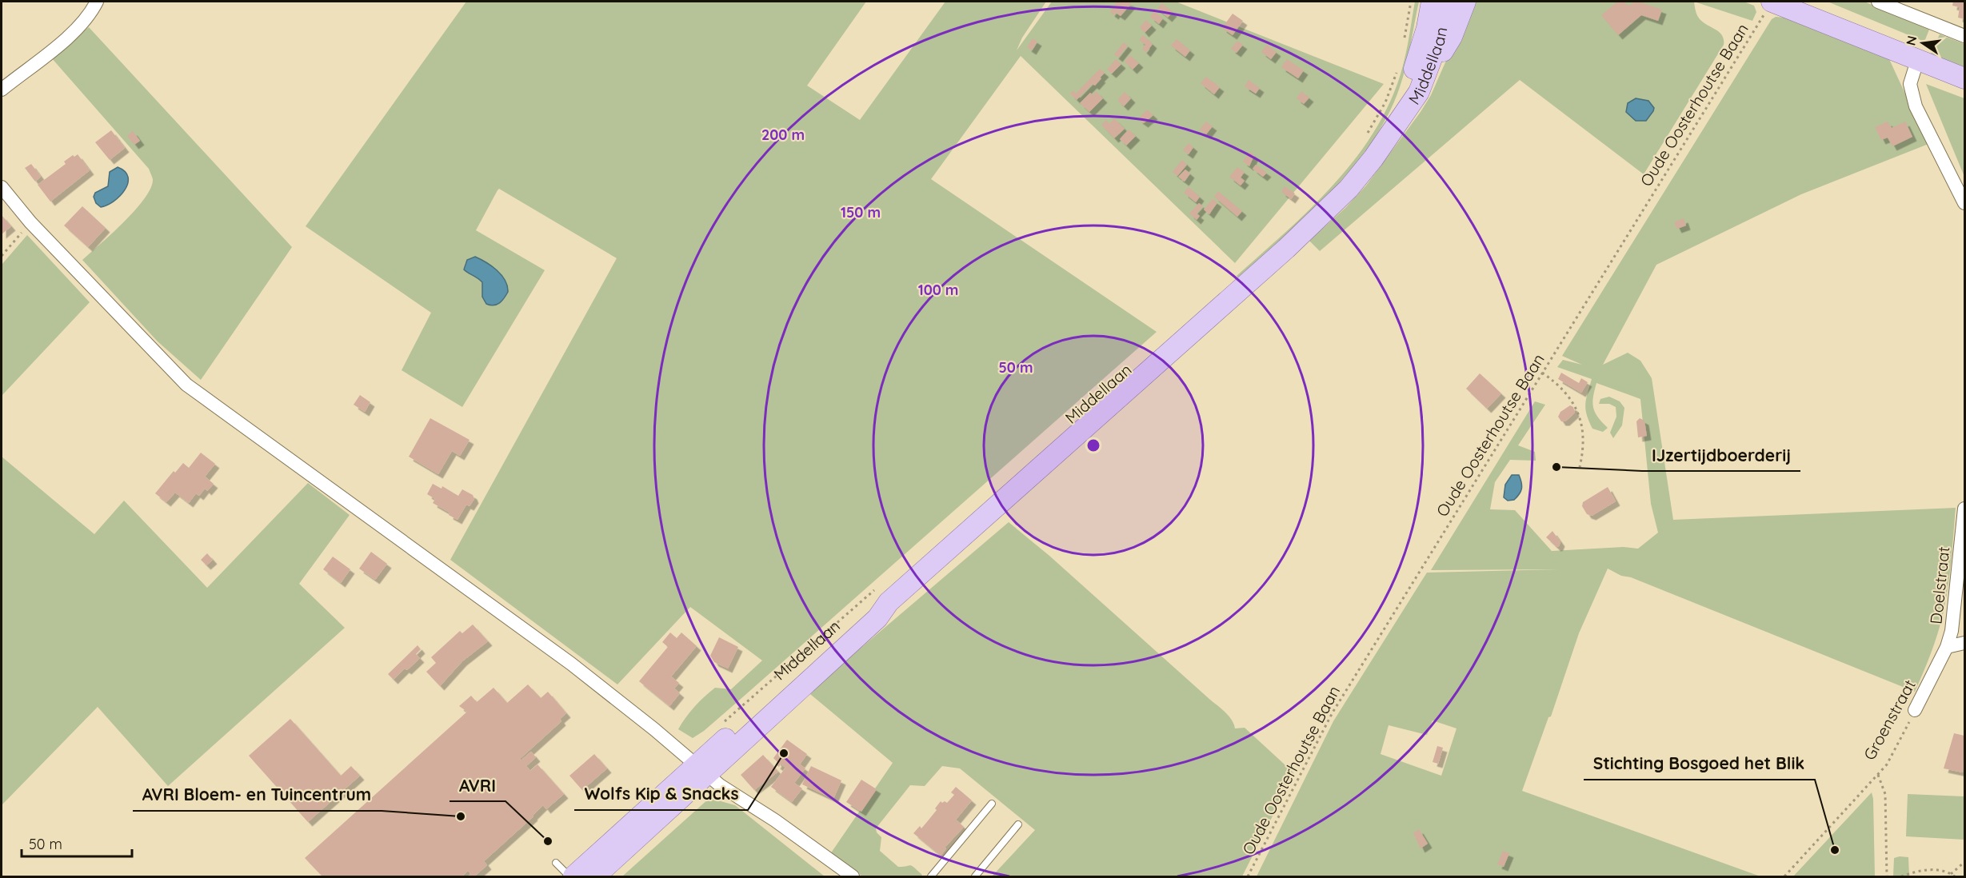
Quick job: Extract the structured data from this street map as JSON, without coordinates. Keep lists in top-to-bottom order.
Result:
{
  "streets": {
    "main road": ["Middellaan"],
    "street": ["Doelstraat", "Groenstraat"],
    "path": ["Oude Oosterhoutse Baan"]
  },
  "crossings": [
    ["Doelstraat", "Groenstraat"]
  ],
  "places": [
    "IJzertijdboerderij",
    "Wolfs Kip & Snacks",
    "AVRI Bloem- en Tuincentrum",
    "AVRI",
    "Stichting Bosgoed het Blik"
  ],
  "scale_bar": "50 m",
  "north": "left",
  "rings": [
    "200 m",
    "150 m",
    "100 m",
    "50 m"
  ]
}
